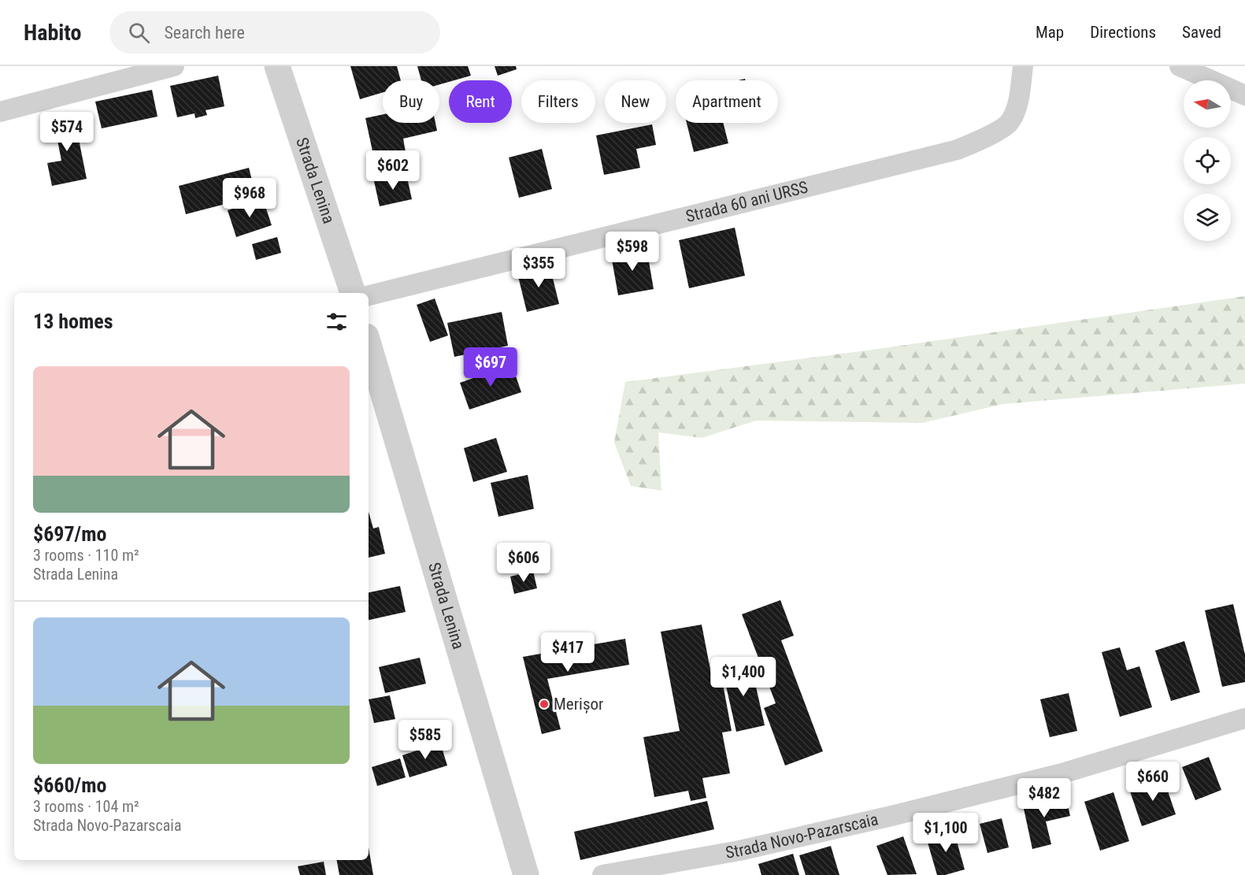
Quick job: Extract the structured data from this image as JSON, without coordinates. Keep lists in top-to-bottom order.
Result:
{
  "streets": {
    "street": ["Strada Lenina", "Strada 60 ani URSS", "Strada Novo-Pazarscaia"]
  },
  "places": ["Merișor"],
  "north": "left",
  "page": {
    "header": "Habito",
    "search": "Search here",
    "nav": ["Map", "Directions", "Saved"],
    "chip": [
      "Buy",
      "Rent",
      "Filters",
      "New",
      "Apartment"
    ],
    "price": [
      "$574",
      "$602",
      "$968",
      "$598",
      "$355",
      "$697",
      "$606",
      "$417",
      "$1,400",
      "$585",
      "$660",
      "$482",
      "$1,100"
    ],
    "heading": "13 homes",
    "list": [
      {
        "name": "$697/mo",
        "note": "3 rooms · 110 m² · Strada Lenina"
      },
      {
        "name": "$660/mo",
        "note": "3 rooms · 104 m² · Strada Novo-Pazarscaia"
      }
    ]
  }
}
